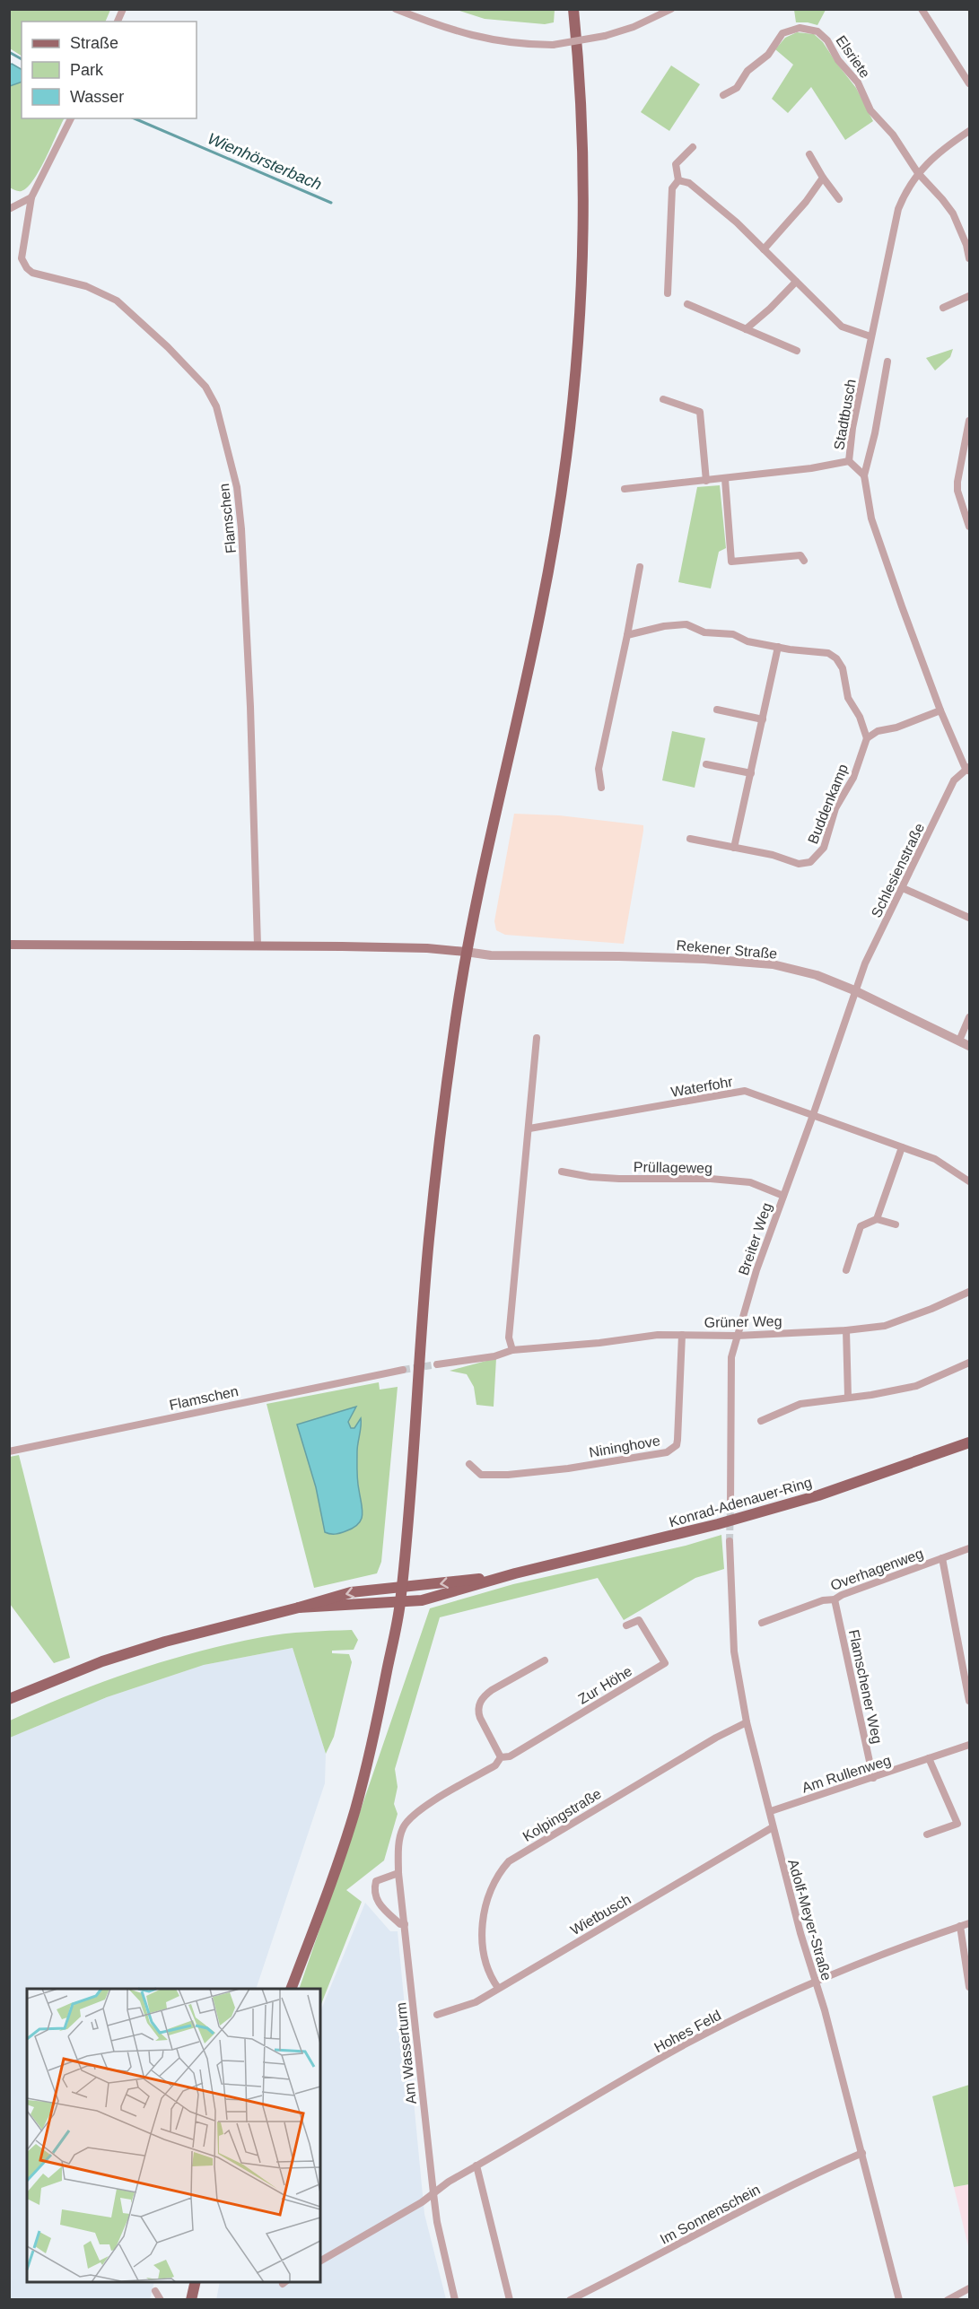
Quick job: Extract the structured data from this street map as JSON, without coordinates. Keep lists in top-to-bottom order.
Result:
{
  "streets": {
    "main road": ["Konrad-Adenauer-Ring"],
    "street": [
      "Elsriete",
      "Stadtbusch",
      "Flamschen",
      "Buddenkamp",
      "Schlesienstraße",
      "Rekener Straße",
      "Waterfohr",
      "Prüllageweg",
      "Breiter Weg",
      "Grüner Weg",
      "Nininghove",
      "Overhagenweg",
      "Zur Höhe",
      "Flamschener Weg",
      "Am Rullenweg",
      "Kolpingstraße",
      "Wietbusch",
      "Adolf-Meyer-Straße",
      "Hohes Feld",
      "Am Wasserturm",
      "Im Sonnenschein"
    ]
  },
  "crossings": [
    ["Elsriete", "Stadtbusch"],
    ["Schlesienstraße", "Rekener Straße"],
    ["Schlesienstraße", "Breiter Weg"],
    ["Rekener Straße", "Breiter Weg"],
    ["Waterfohr", "Breiter Weg"],
    ["Prüllageweg", "Breiter Weg"],
    ["Breiter Weg", "Grüner Weg"],
    ["Grüner Weg", "Nininghove"],
    ["Overhagenweg", "Flamschener Weg"],
    ["Zur Höhe", "Am Wasserturm"],
    ["Flamschener Weg", "Am Rullenweg"],
    ["Am Rullenweg", "Adolf-Meyer-Straße"],
    ["Kolpingstraße", "Wietbusch"],
    ["Kolpingstraße", "Adolf-Meyer-Straße"],
    ["Wietbusch", "Adolf-Meyer-Straße"],
    ["Adolf-Meyer-Straße", "Hohes Feld"],
    ["Adolf-Meyer-Straße", "Im Sonnenschein"],
    ["Hohes Feld", "Am Wasserturm"]
  ],
  "water": ["Wienhörsterbach"],
  "legend": ["Straße", "Park", "Wasser"]
}
